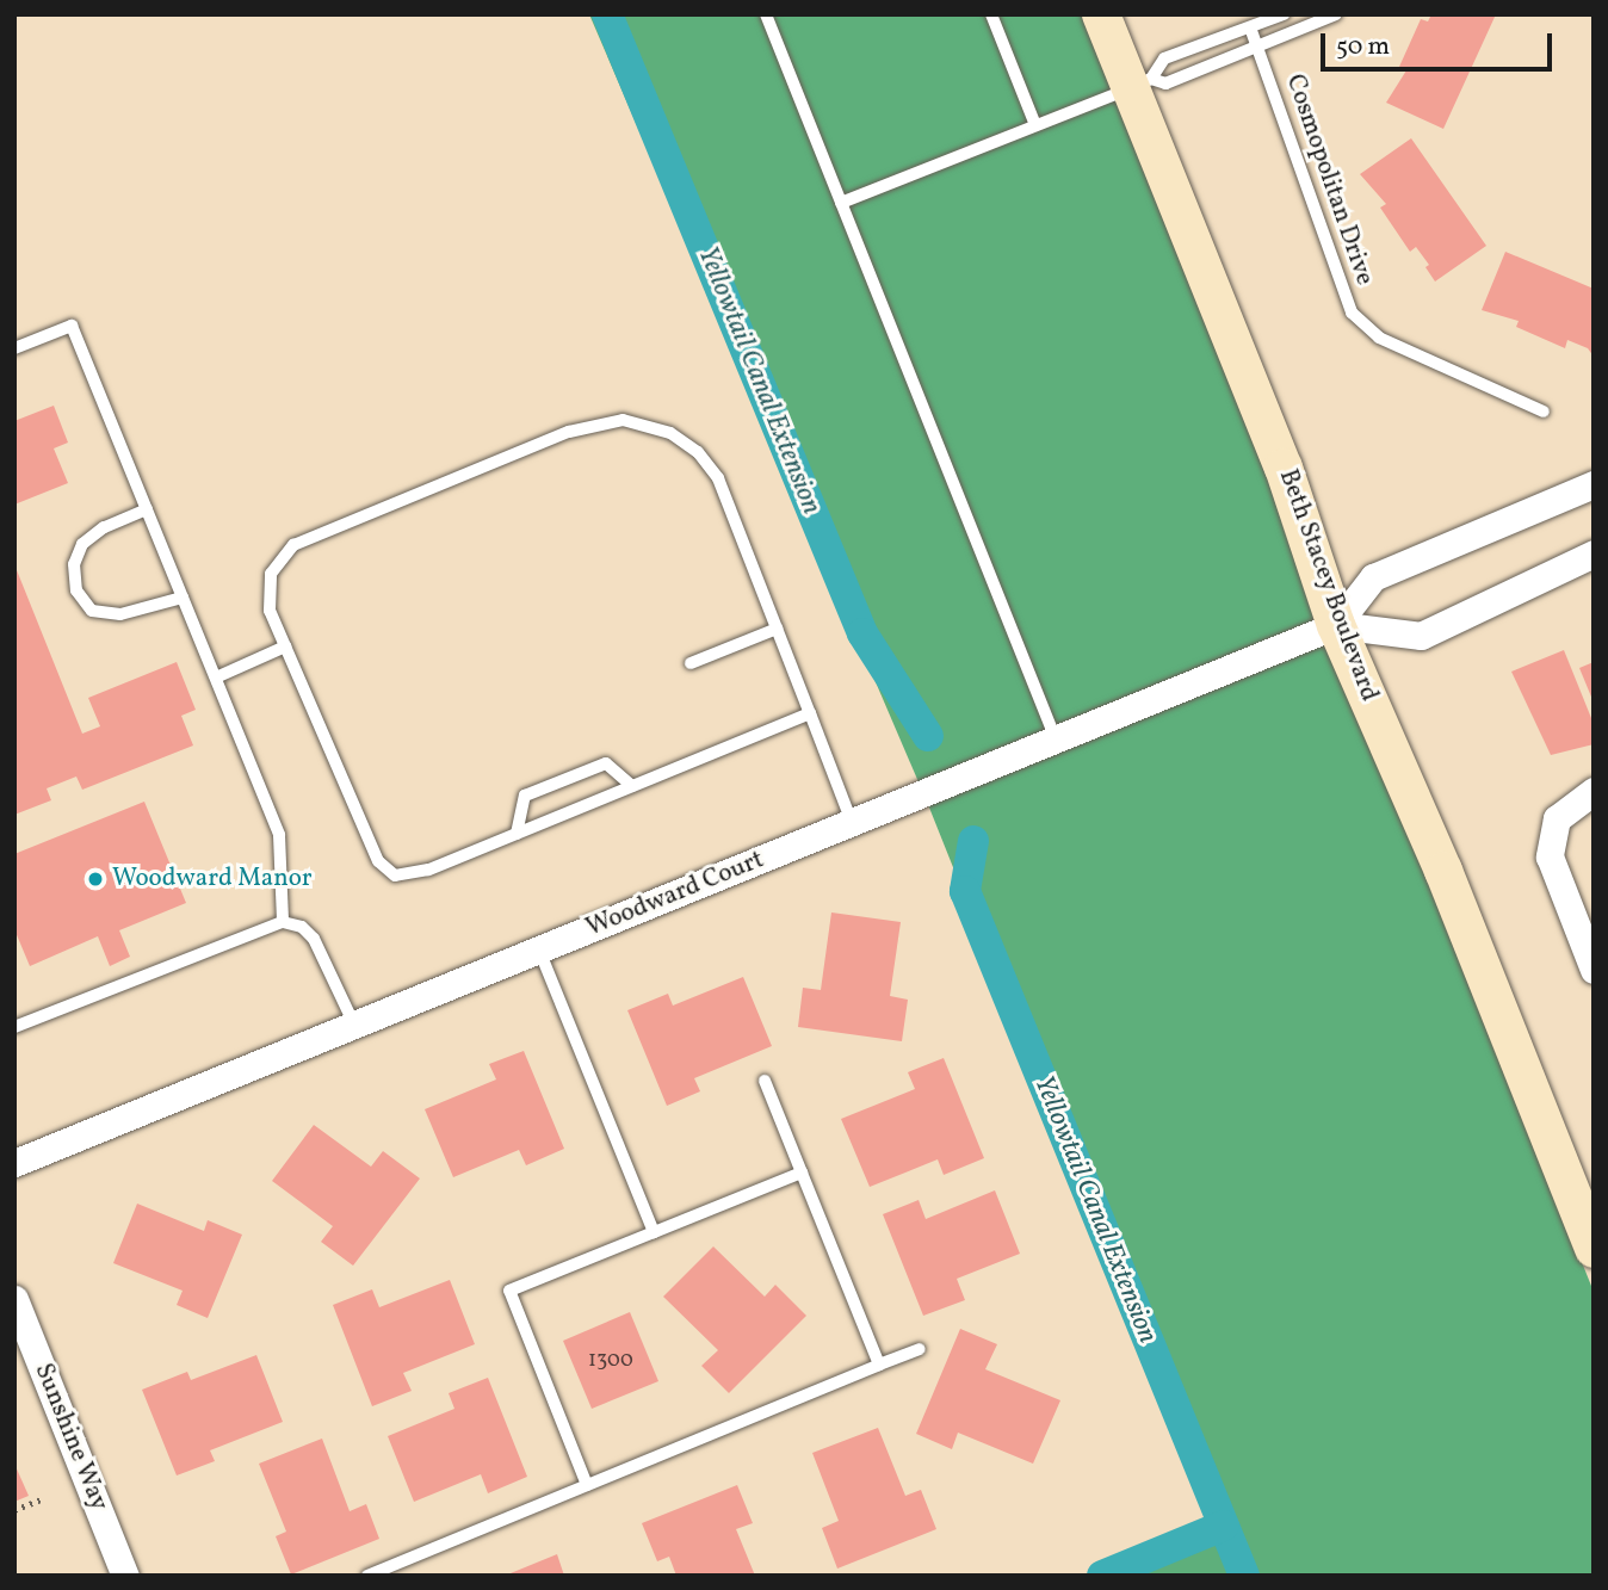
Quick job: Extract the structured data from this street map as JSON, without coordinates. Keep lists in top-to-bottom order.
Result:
{
  "streets": {
    "street": ["Beth Stacey Boulevard", "Woodward Court", "Sunshine Way"],
    "lane": ["Cosmopolitan Drive"]
  },
  "crossings": [
    ["Beth Stacey Boulevard", "Woodward Court"]
  ],
  "water": ["Yellowtail Canal Extension"],
  "places": ["Woodward Manor"],
  "house_numbers": ["1300"],
  "scale_bar": "50 m"
}
